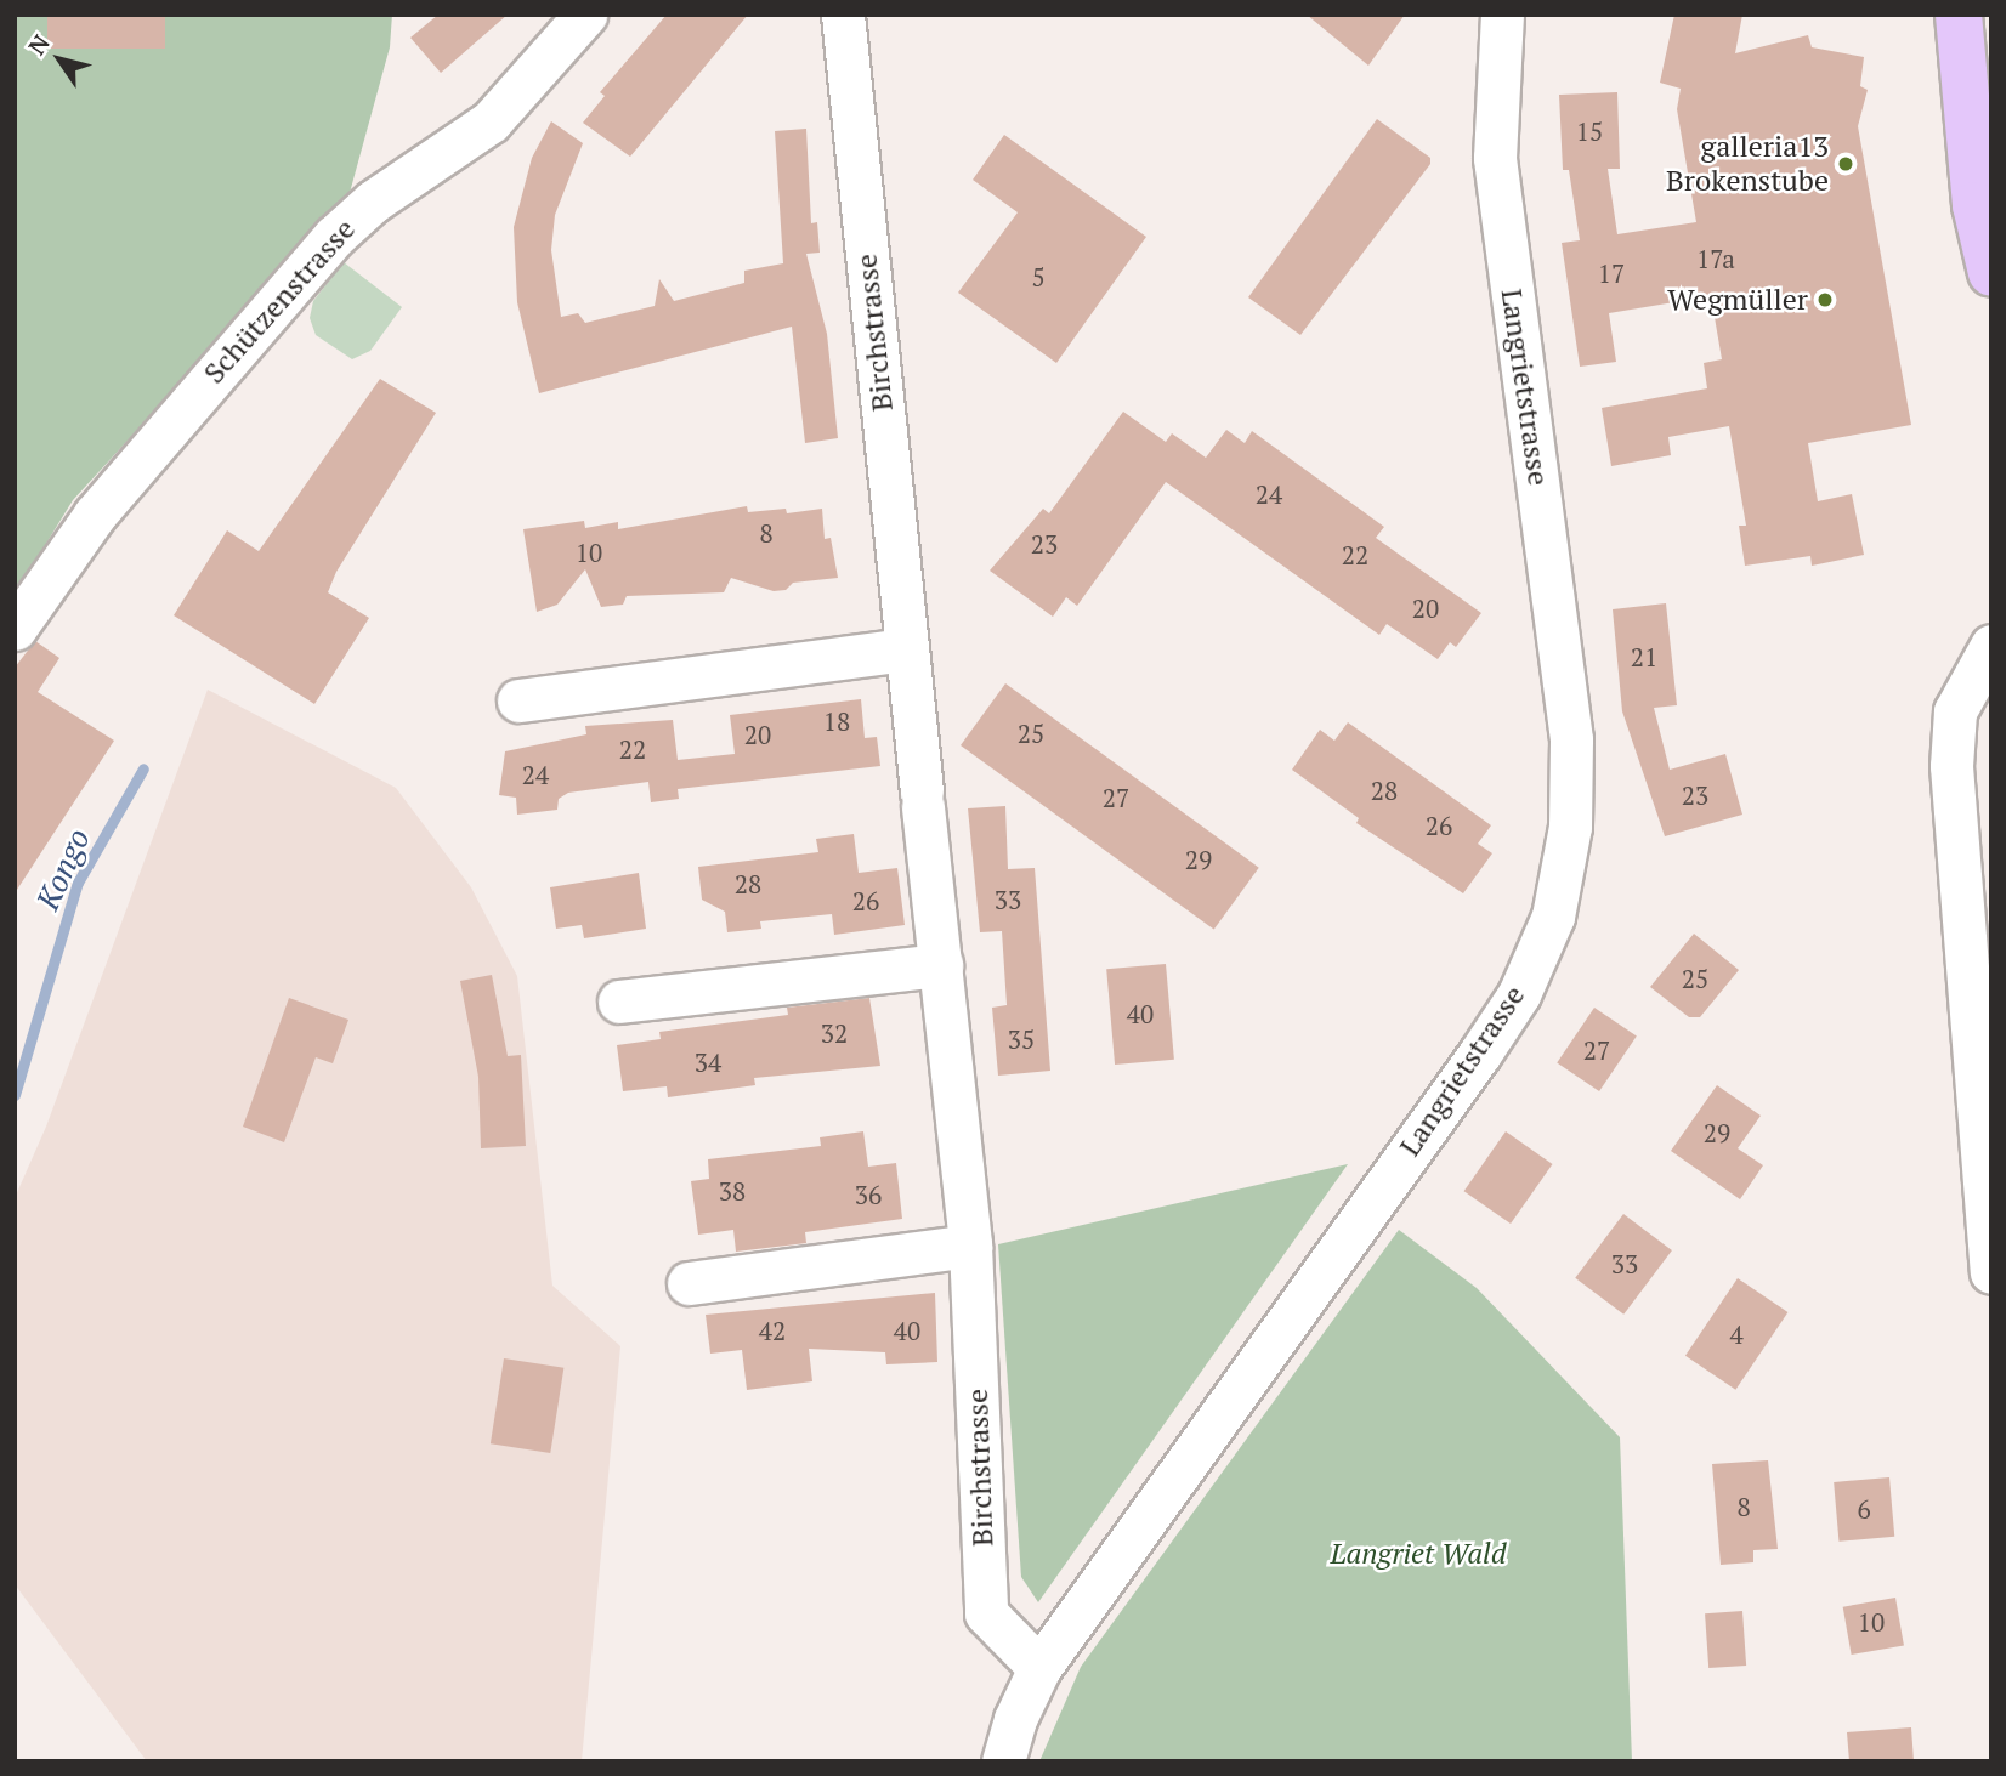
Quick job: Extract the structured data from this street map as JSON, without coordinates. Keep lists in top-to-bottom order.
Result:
{
  "streets": {
    "street": ["Schützenstrasse", "Birchstrasse", "Langrietstrasse"]
  },
  "crossings": [
    ["Birchstrasse", "Langrietstrasse"]
  ],
  "water": ["Kongo"],
  "parks": ["Langriet Wald"],
  "places": ["galleria13 Brokenstube", "Wegmüller"],
  "house_numbers": [
    "15",
    "17a",
    "17",
    "5",
    "24",
    "8",
    "23",
    "10",
    "22",
    "20",
    "21",
    "18",
    "25",
    "20",
    "22",
    "24",
    "28",
    "23",
    "27",
    "26",
    "29",
    "28",
    "33",
    "26",
    "25",
    "40",
    "32",
    "35",
    "27",
    "34",
    "29",
    "38",
    "36",
    "33",
    "42",
    "40",
    "4",
    "8",
    "6",
    "10"
  ],
  "north": "top left"
}
